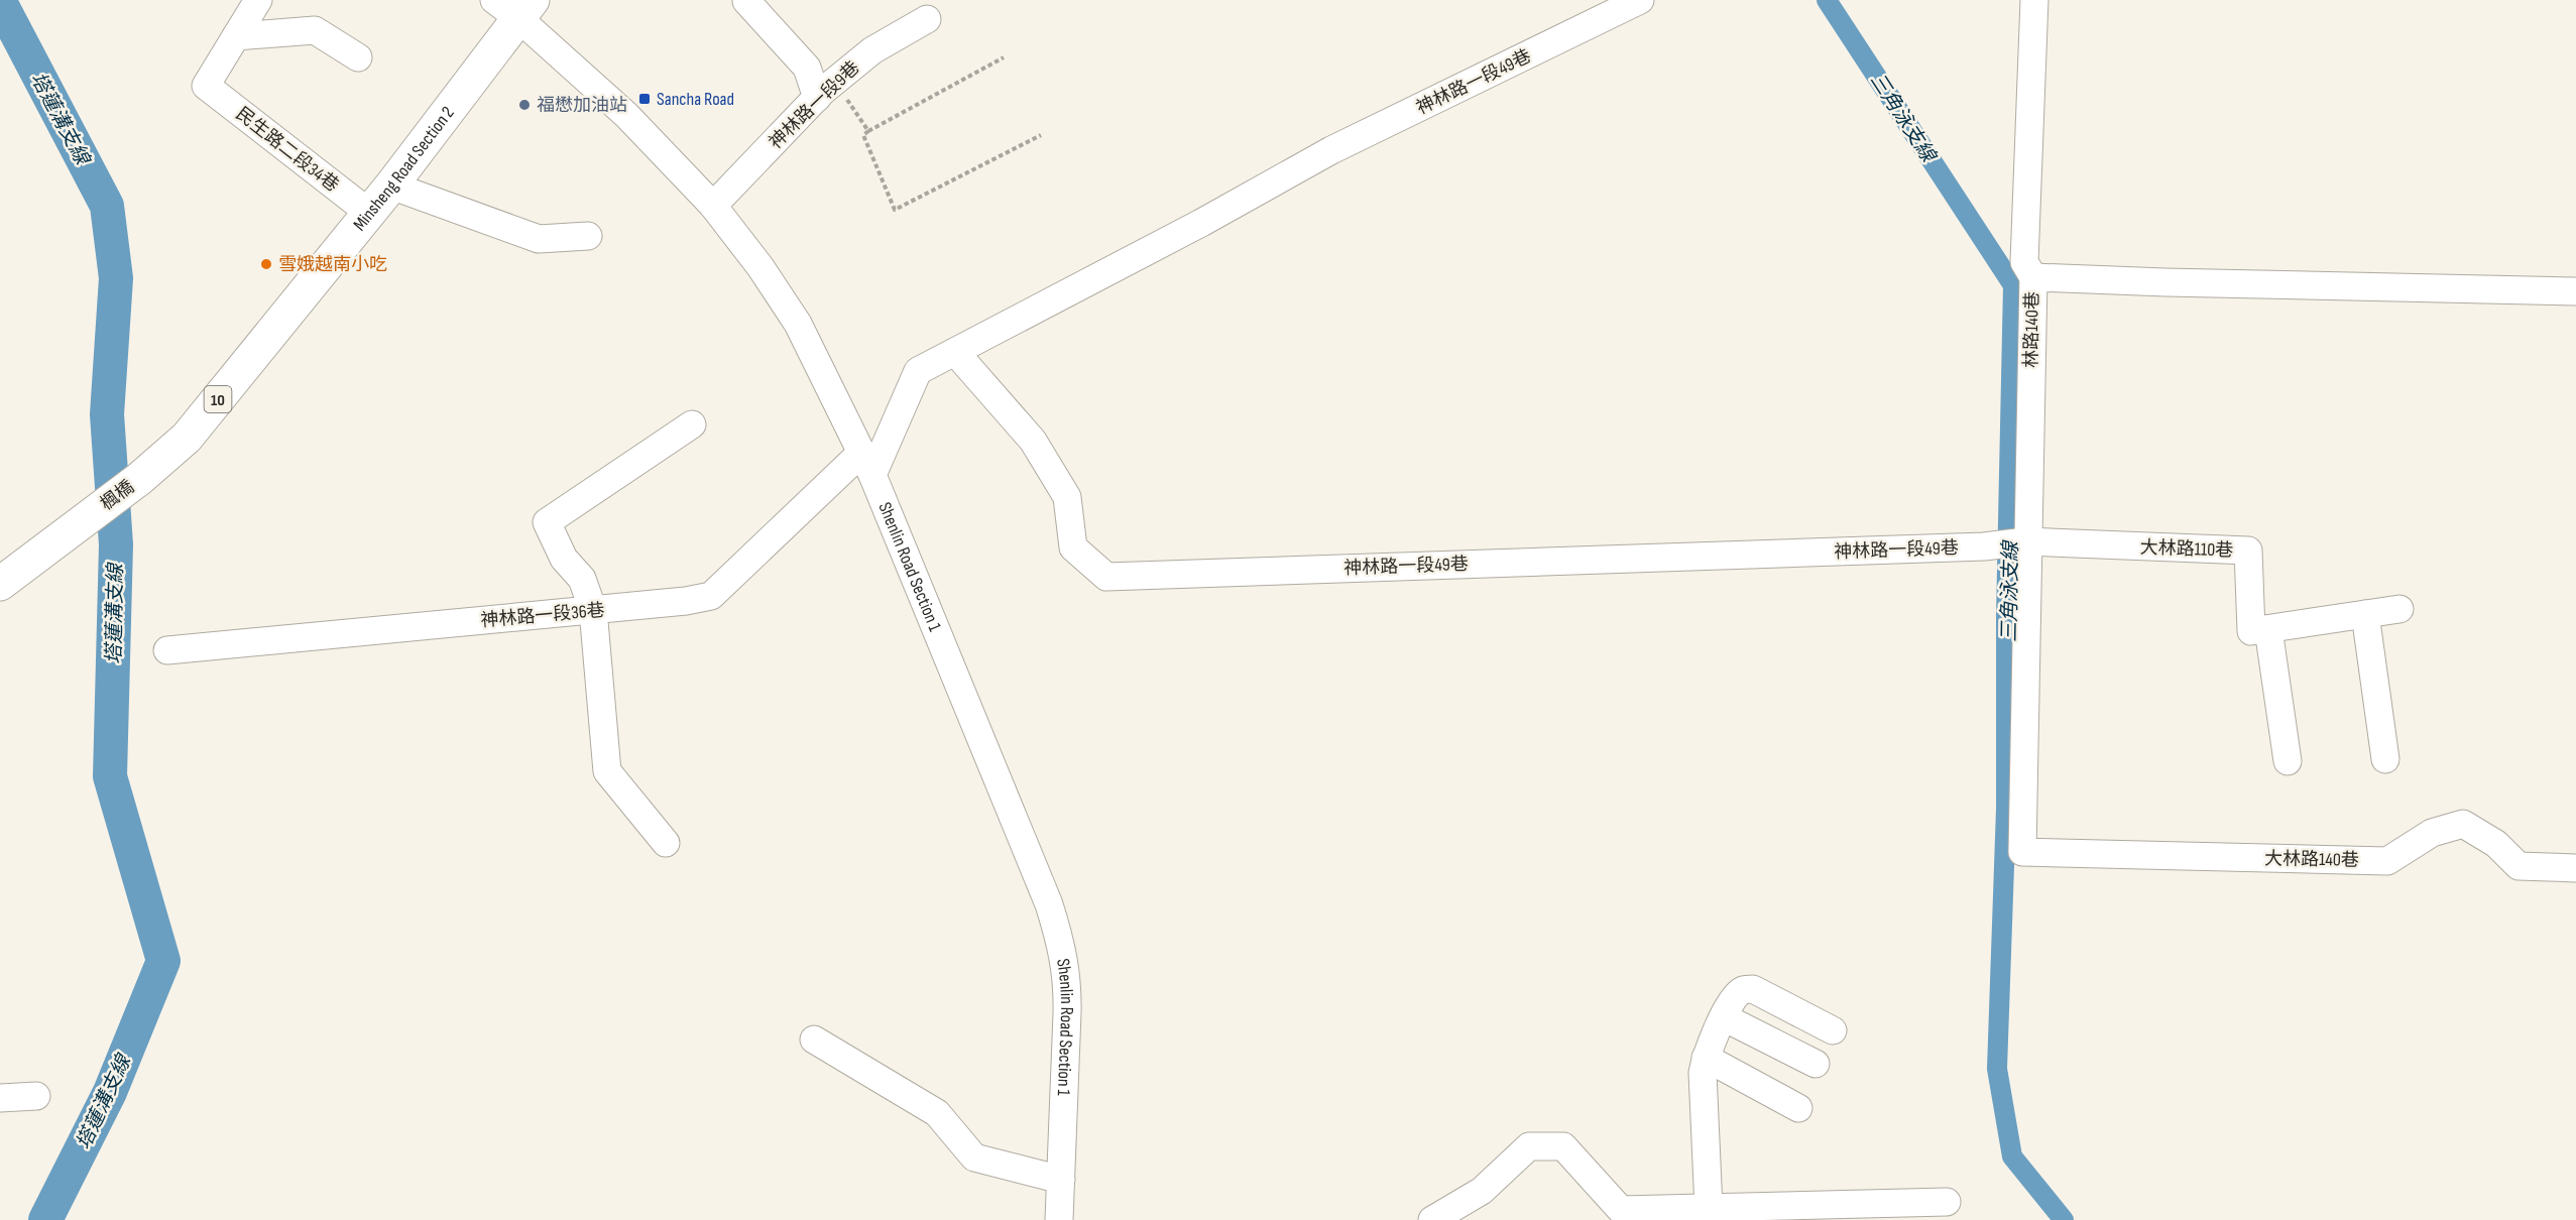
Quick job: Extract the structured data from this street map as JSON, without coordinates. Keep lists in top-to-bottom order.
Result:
{
  "streets": {
    "main road": ["Minsheng Road Section 2", "10", "楓橋"],
    "street": [
      "神林路一段49巷",
      "神林路一段9巷",
      "民生路二段34巷",
      "林路140巷",
      "大林路110巷",
      "Shenlin Road Section 1",
      "神林路一段36巷",
      "大林路140巷"
    ]
  },
  "crossings": [
    ["神林路一段49巷", "林路140巷"],
    ["神林路一段49巷", "大林路110巷"],
    ["神林路一段49巷", "Shenlin Road Section 1"],
    ["神林路一段49巷", "神林路一段36巷"],
    ["神林路一段9巷", "Shenlin Road Section 1"],
    ["民生路二段34巷", "Minsheng Road Section 2"],
    ["Minsheng Road Section 2", "楓橋"],
    ["Minsheng Road Section 2", "Shenlin Road Section 1"],
    ["林路140巷", "大林路110巷"],
    ["林路140巷", "大林路140巷"],
    ["Shenlin Road Section 1", "神林路一段36巷"]
  ],
  "water": ["三角泳支線", "塔蓮溝支線"],
  "places": {
    "transit": ["Sancha Road"],
    "other": ["福懋加油站", "雪娥越南小吃"]
  }
}
